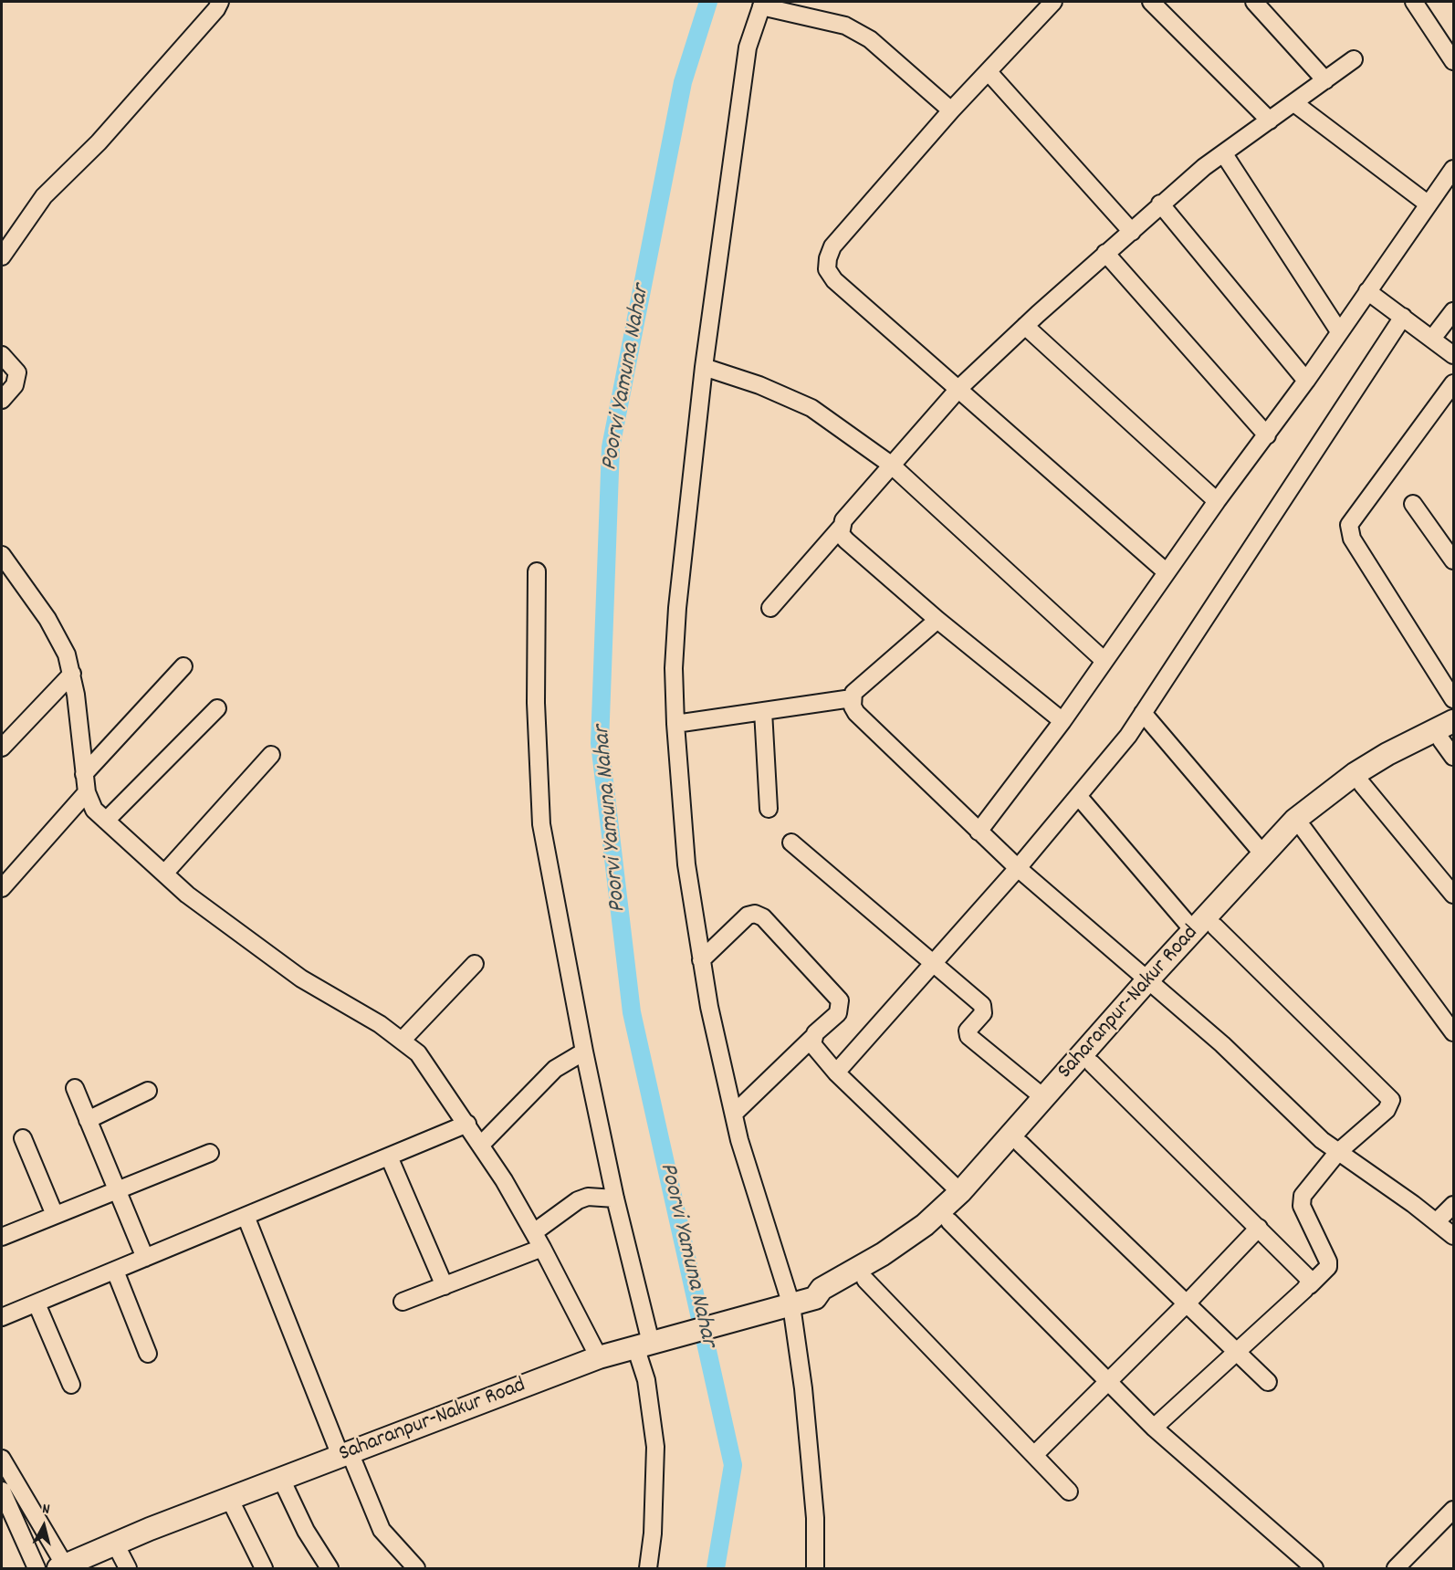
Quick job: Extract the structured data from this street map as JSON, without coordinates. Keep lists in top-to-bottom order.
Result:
{
  "streets": {
    "main road": ["Saharanpur-Nakur Road"]
  },
  "water": ["Poorvi Yamuna Nahar"],
  "north": "top"
}
